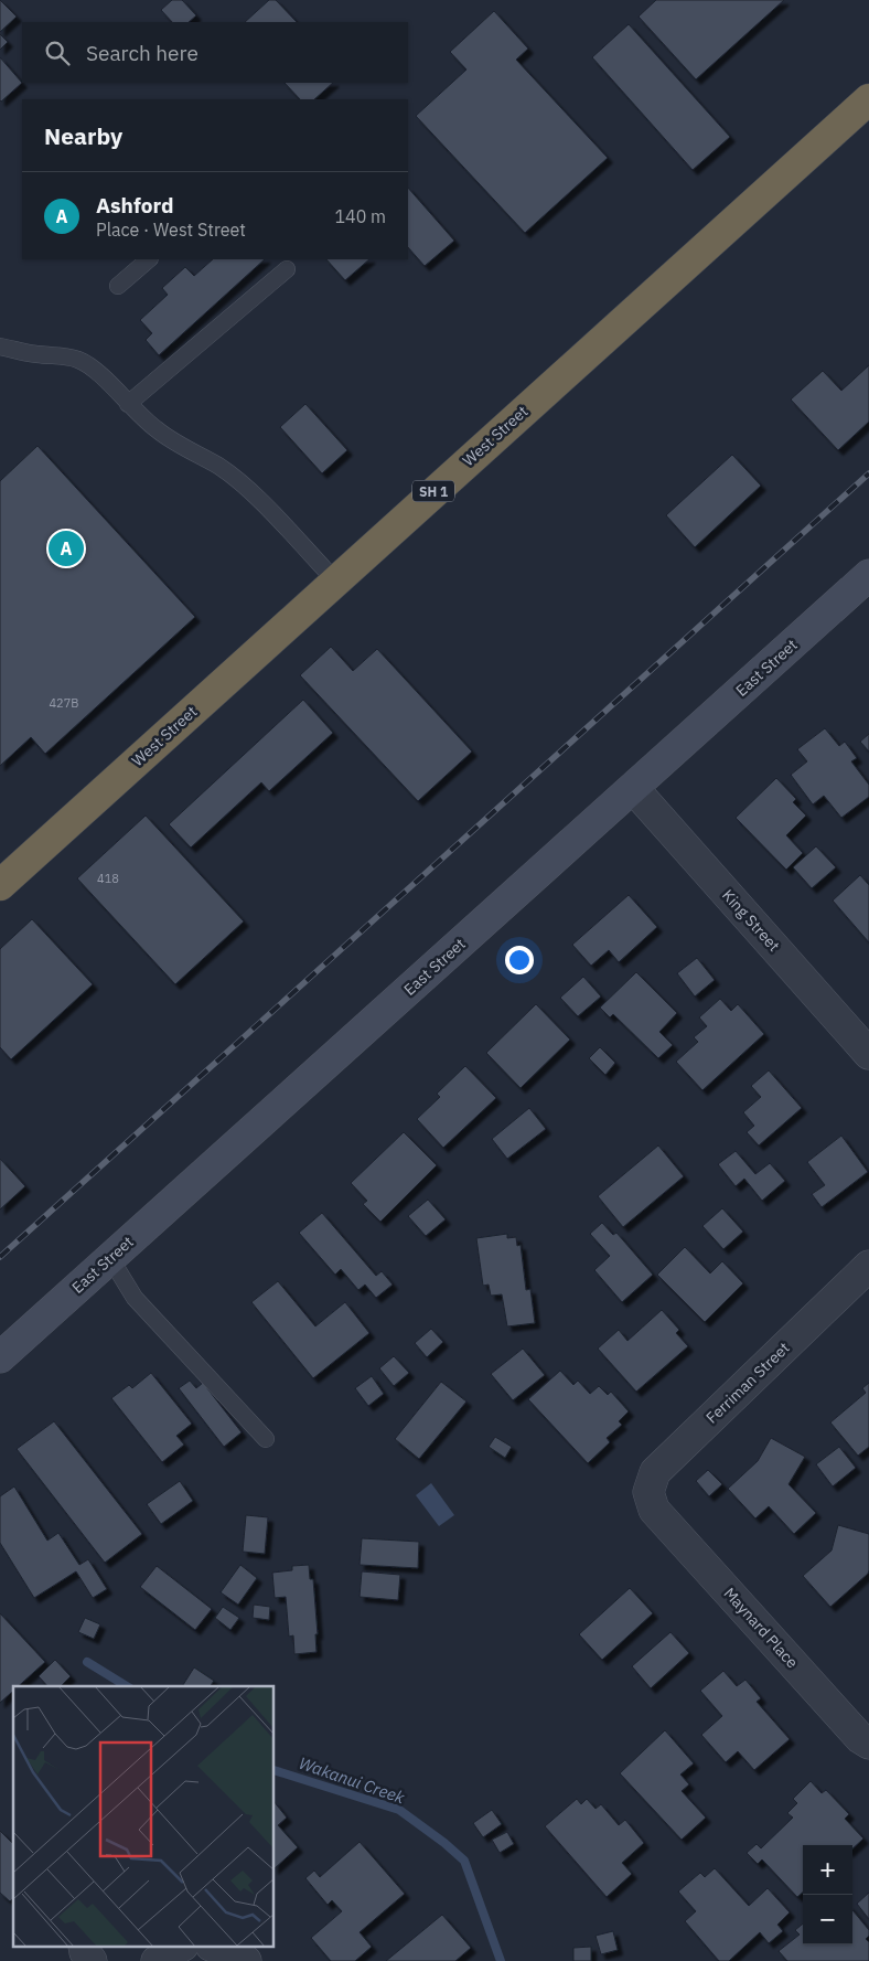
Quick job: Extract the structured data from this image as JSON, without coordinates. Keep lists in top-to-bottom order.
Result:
{
  "streets": {
    "highway": ["West Street", "SH 1"],
    "main road": ["East Street"],
    "street": ["King Street", "Ferriman Street", "Maynard Place"]
  },
  "crossings": [
    ["East Street", "King Street"],
    ["Ferriman Street", "Maynard Place"]
  ],
  "water": ["Wakanui Creek"],
  "house_numbers": ["427B", "418"],
  "page": {
    "search": "Search here",
    "heading": "Nearby",
    "list": [
      {
        "mark": "A",
        "name": "Ashford",
        "note": "Place · West Street",
        "value": "140 m"
      }
    ],
    "pins": "A",
    "map_buttons": ["+", "−"]
  }
}
